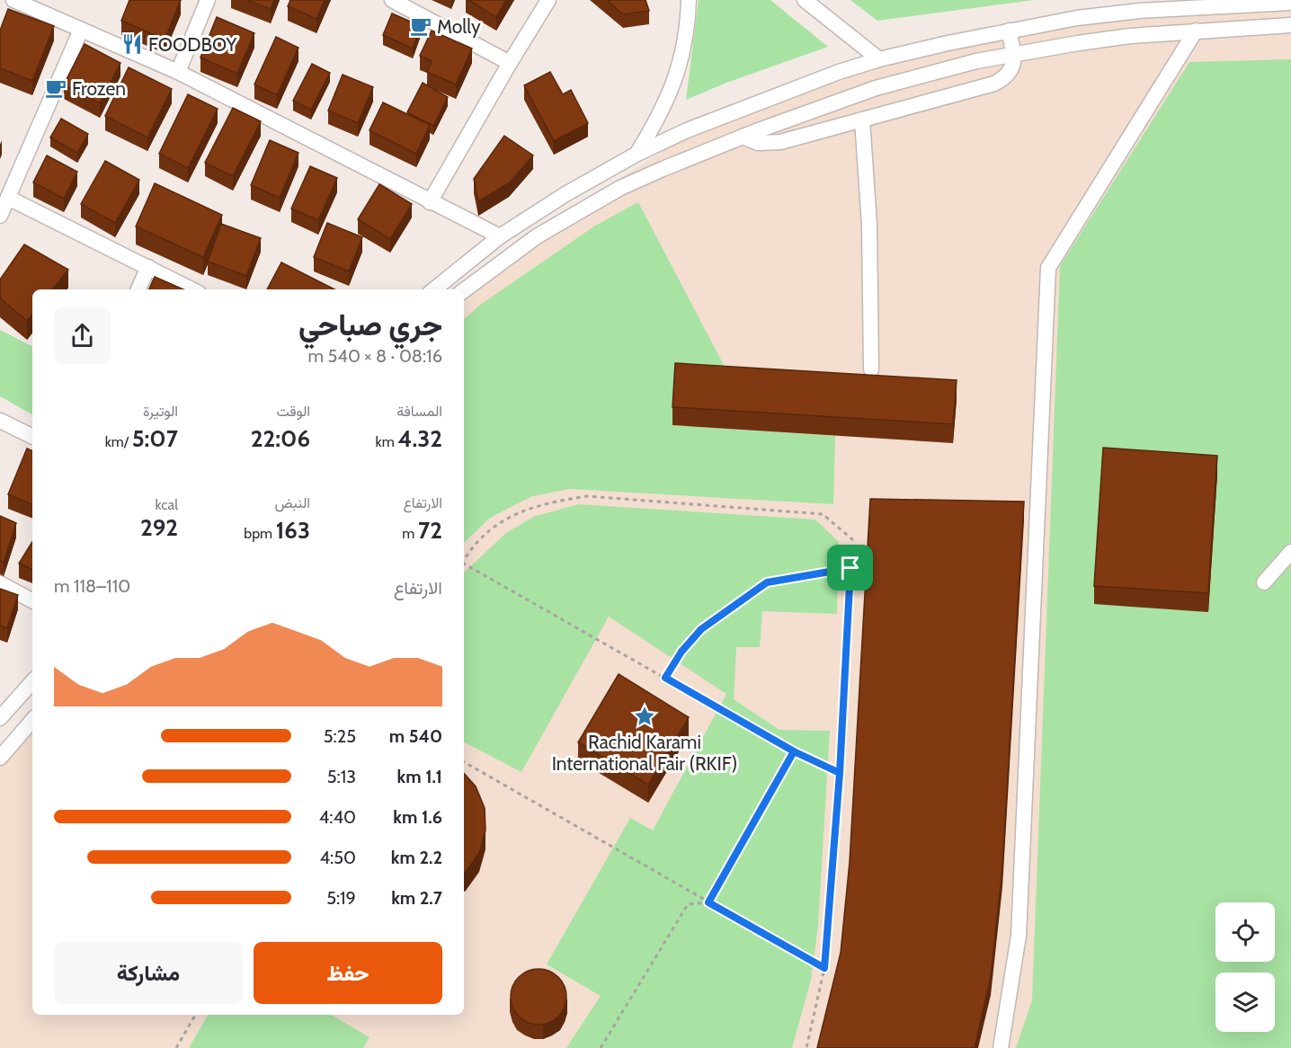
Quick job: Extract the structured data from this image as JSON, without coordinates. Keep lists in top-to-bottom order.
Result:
{
  "places": {
    "cafe": ["Molly", "Frozen"],
    "restaurant": ["FOODBOY"],
    "place": ["Rachid Karami International Fair (RKIF)"]
  },
  "page": {
    "heading": ["جري صباحي", "08:16 · 8 × 540 m"],
    "stats": [
      ["المسافة", "4.32 km"],
      ["الوقت", "22:06"],
      ["الوتيرة", "5:07 /km"],
      ["الارتفاع", "72 m"],
      ["النبض", "163 bpm"],
      ["kcal", "292"]
    ],
    "chart": ["الارتفاع", "110–118 m"],
    "list": [
      {
        "name": "540 m",
        "note": "5:25"
      },
      {
        "name": "1.1 km",
        "note": "5:13"
      },
      {
        "name": "1.6 km",
        "note": "4:40"
      },
      {
        "name": "2.2 km",
        "note": "4:50"
      },
      {
        "name": "2.7 km",
        "note": "5:19"
      }
    ],
    "buttons": ["حفظ", "مشاركة"]
  }
}
